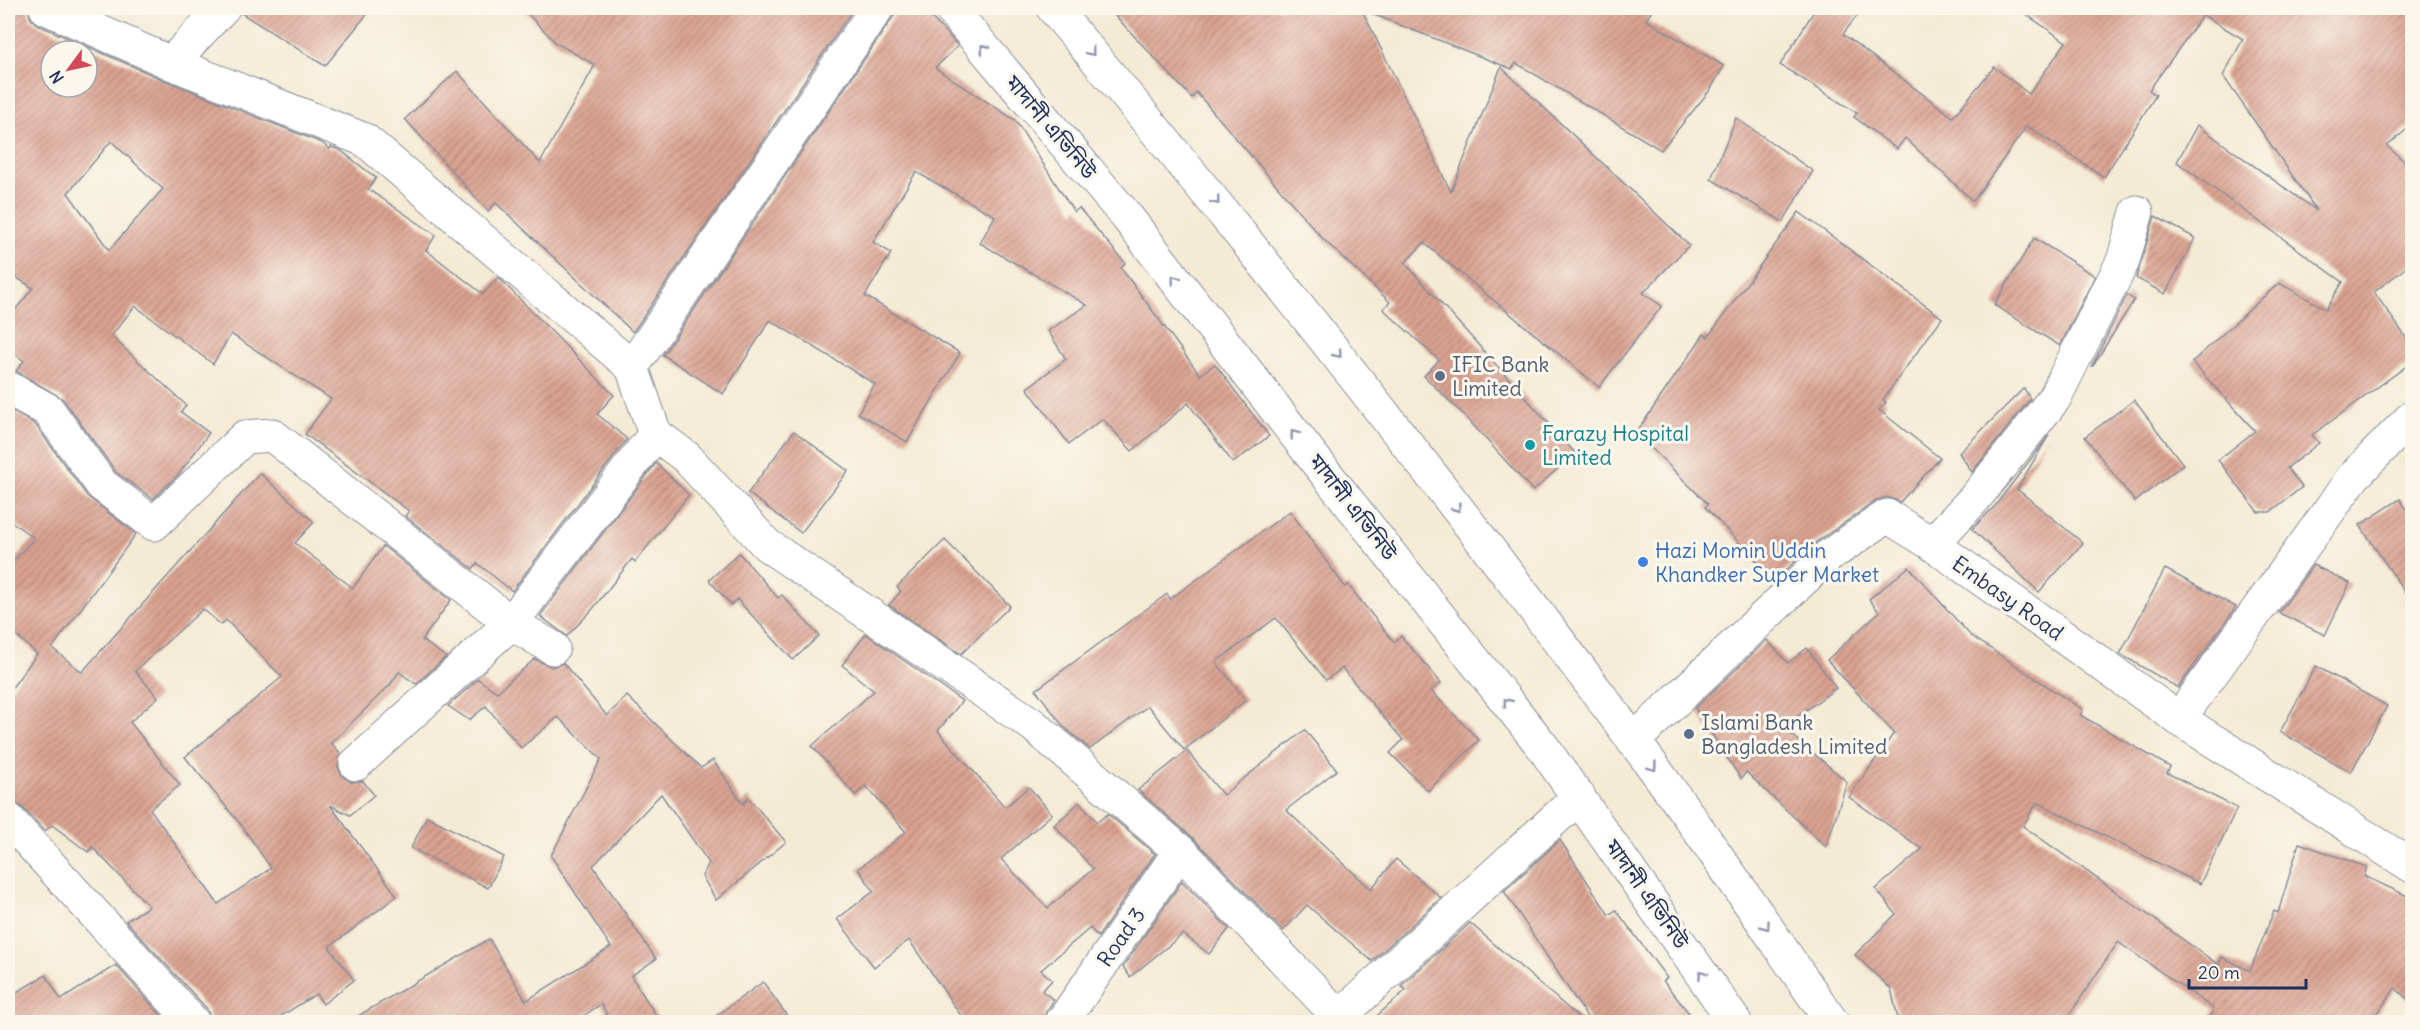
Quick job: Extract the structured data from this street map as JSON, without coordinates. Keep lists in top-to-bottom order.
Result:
{
  "streets": {
    "street": ["মাদানী এভিনিউ", "Embasy Road", "Road 3"]
  },
  "places": [
    "IFIC Bank Limited",
    "Farazy Hospital Limited",
    "Hazi Momin Uddin Khandker Super Market",
    "Islami Bank Bangladesh Limited"
  ],
  "scale_bar": "20 m",
  "north": "bottom left"
}
